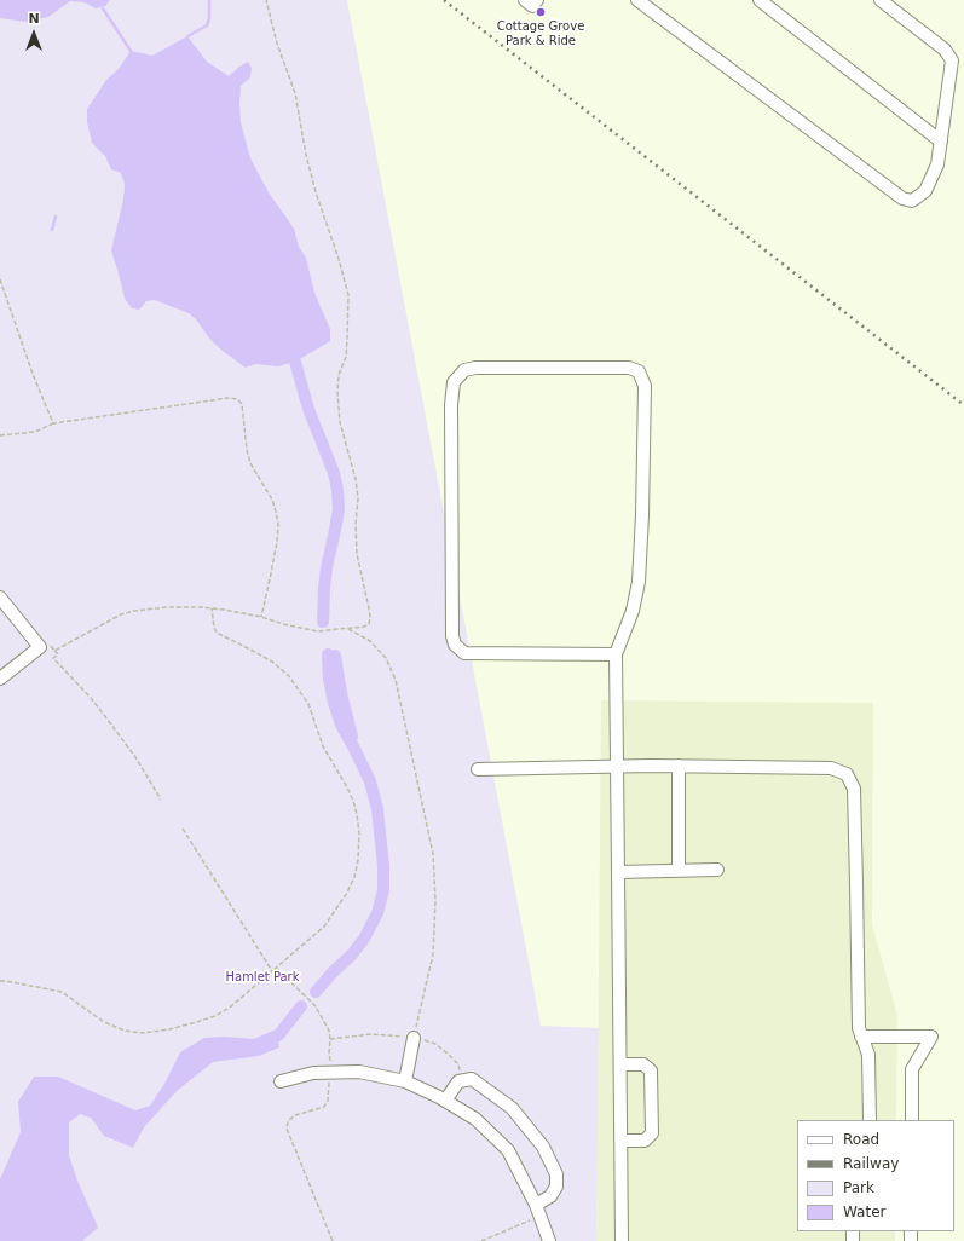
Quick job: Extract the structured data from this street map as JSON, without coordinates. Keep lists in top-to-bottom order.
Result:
{
  "parks": ["Hamlet Park"],
  "places": ["Cottage Grove Park & Ride"],
  "legend": [
    "Road",
    "Railway",
    "Park",
    "Water"
  ],
  "north": "top"
}
